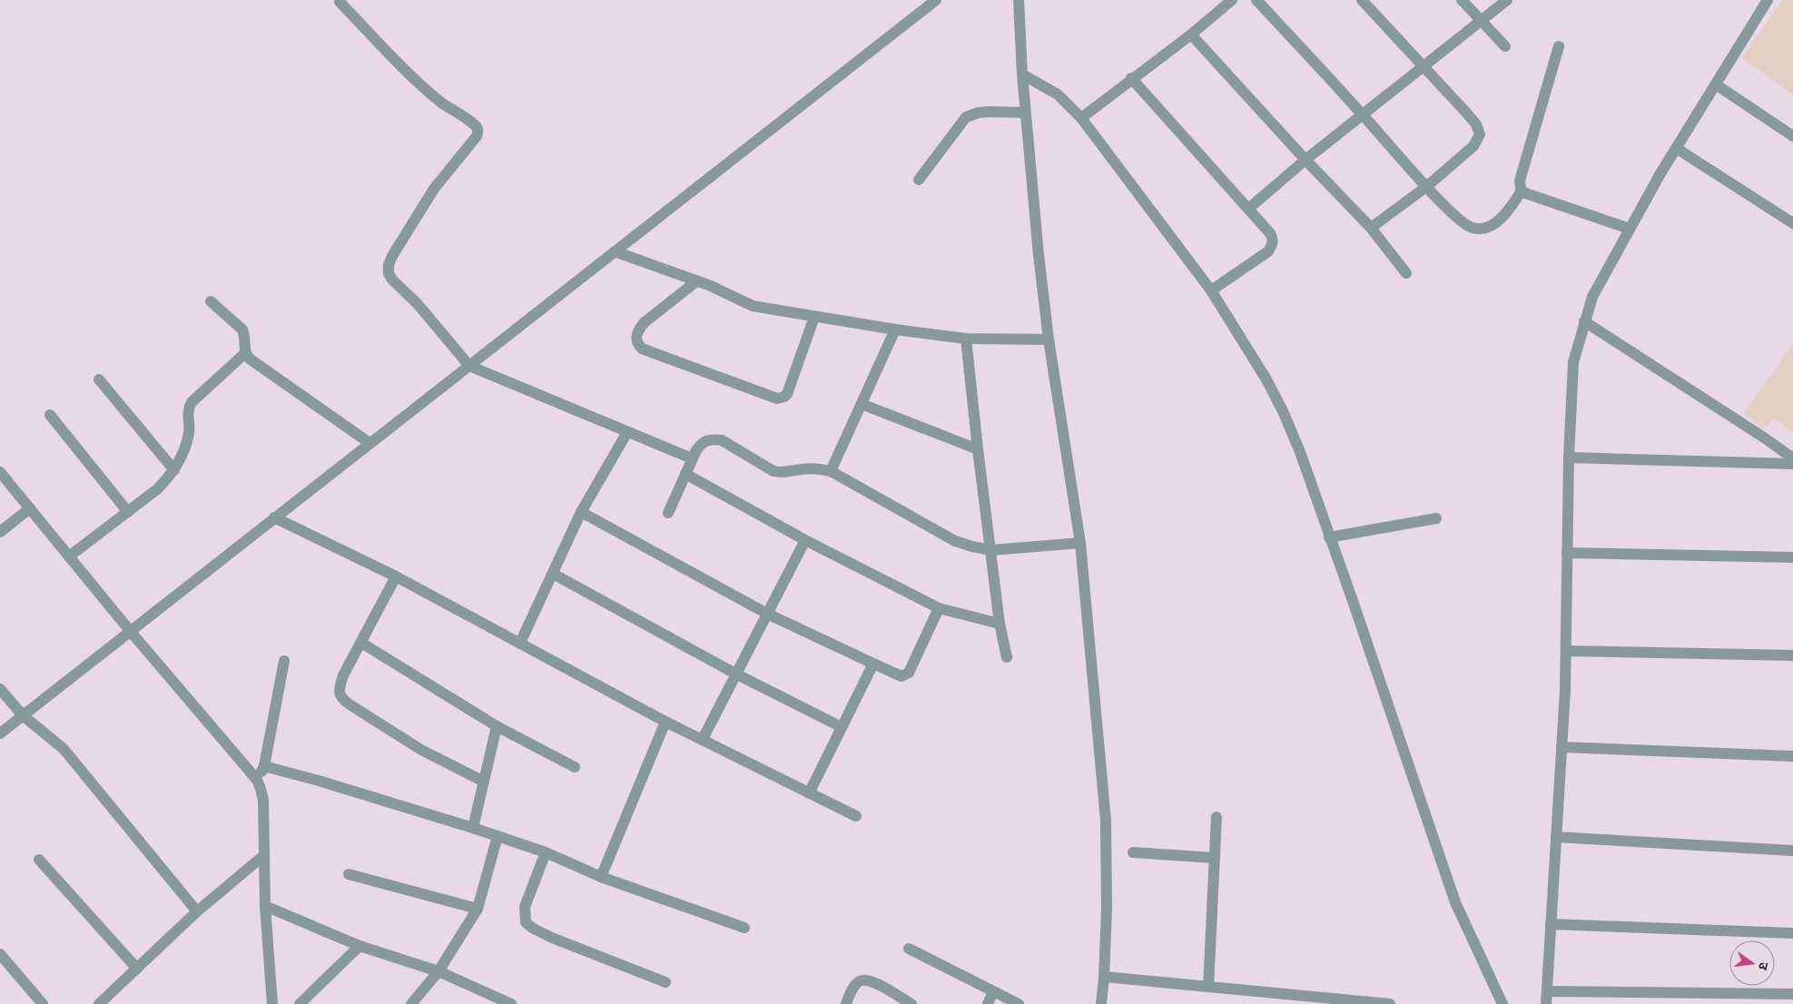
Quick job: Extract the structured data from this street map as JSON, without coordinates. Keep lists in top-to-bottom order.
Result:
{
  "north": "right"
}
